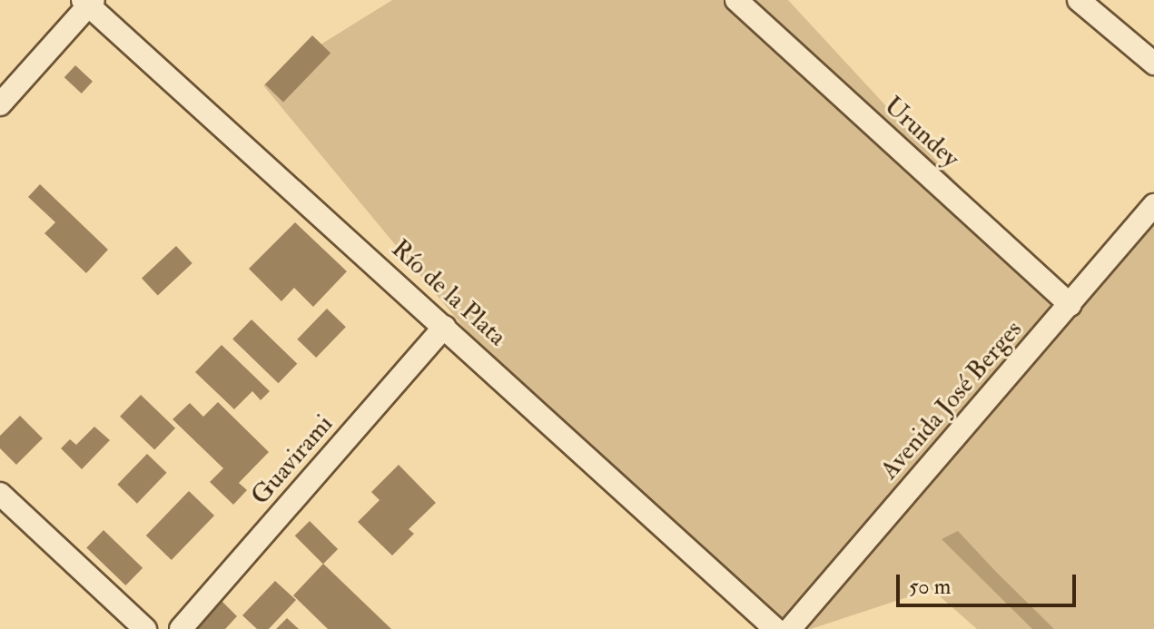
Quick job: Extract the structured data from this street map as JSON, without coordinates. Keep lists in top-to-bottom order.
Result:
{
  "streets": {
    "street": [
      "Urundey",
      "Río de la Plata",
      "Avenida José Berges",
      "Guavirami"
    ]
  },
  "crossings": [
    ["Urundey", "Avenida José Berges"],
    ["Río de la Plata", "Guavirami"]
  ],
  "scale_bar": "50 m"
}
